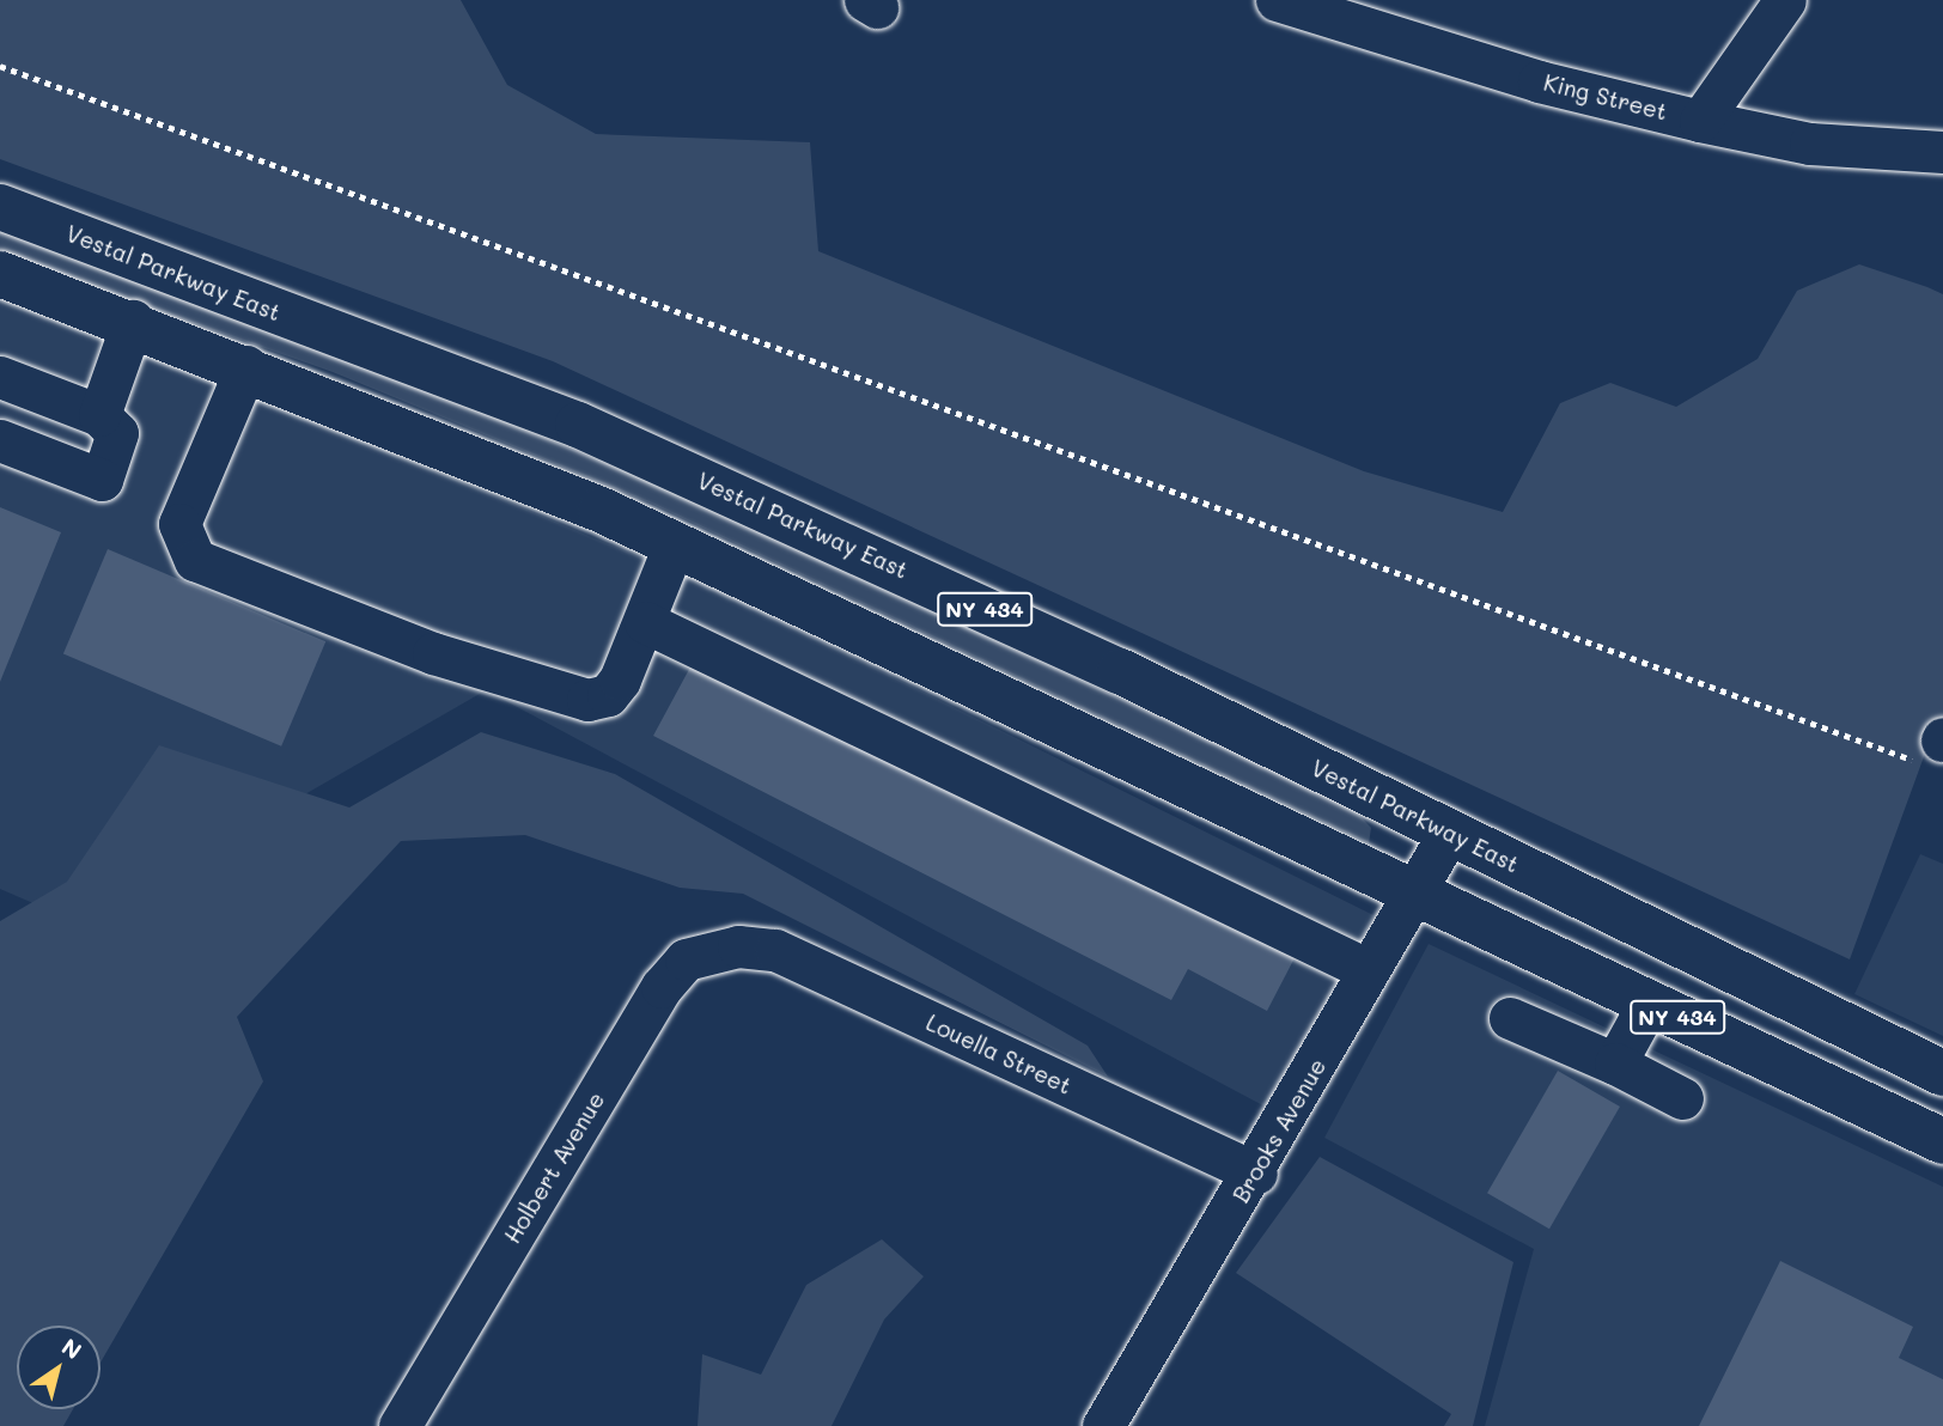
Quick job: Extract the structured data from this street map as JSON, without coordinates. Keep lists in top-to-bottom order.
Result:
{
  "streets": {
    "main road": ["Vestal Parkway East", "NY 434"],
    "street": [
      "King Street",
      "Louella Street",
      "Brooks Avenue",
      "Holbert Avenue"
    ]
  },
  "crossings": [
    ["Vestal Parkway East", "Brooks Avenue"],
    ["NY 434", "Brooks Avenue"],
    ["Louella Street", "Brooks Avenue"],
    ["Louella Street", "Holbert Avenue"]
  ],
  "north": "top right"
}
